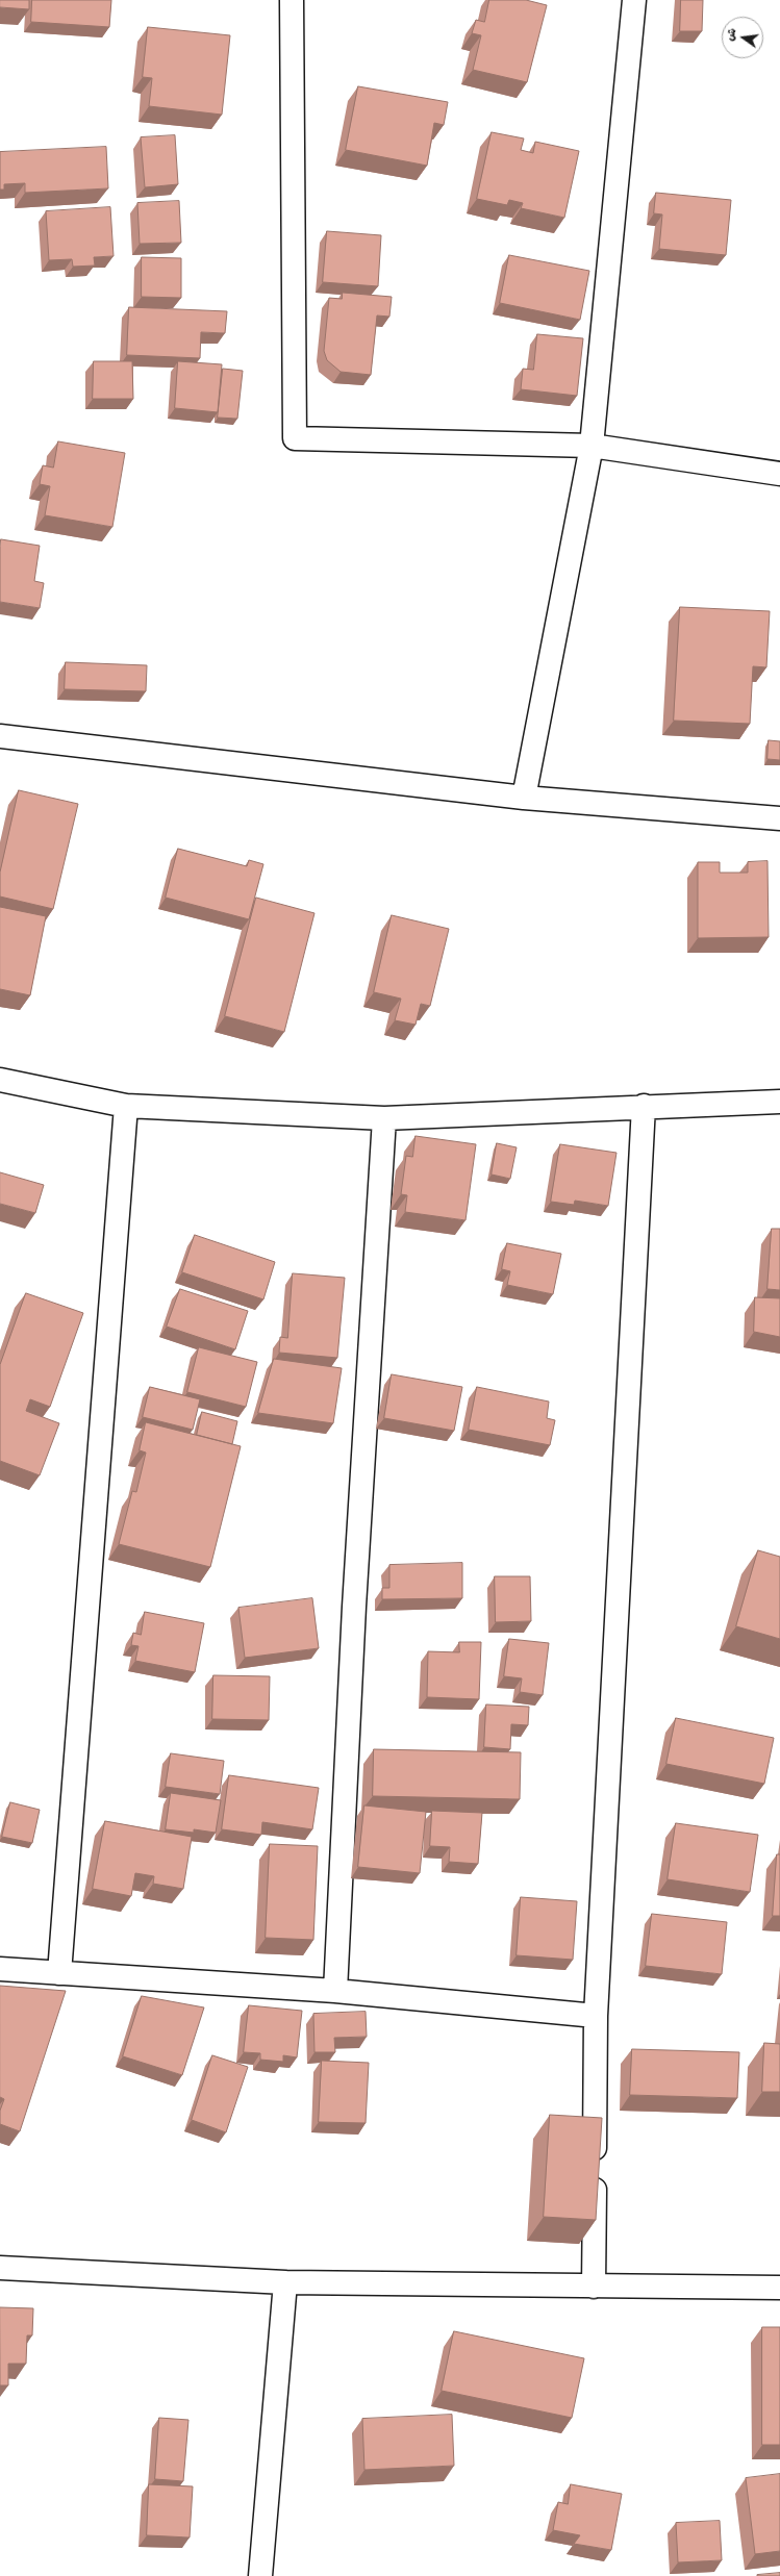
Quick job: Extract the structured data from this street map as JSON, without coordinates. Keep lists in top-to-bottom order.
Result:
{
  "north": "left"
}
